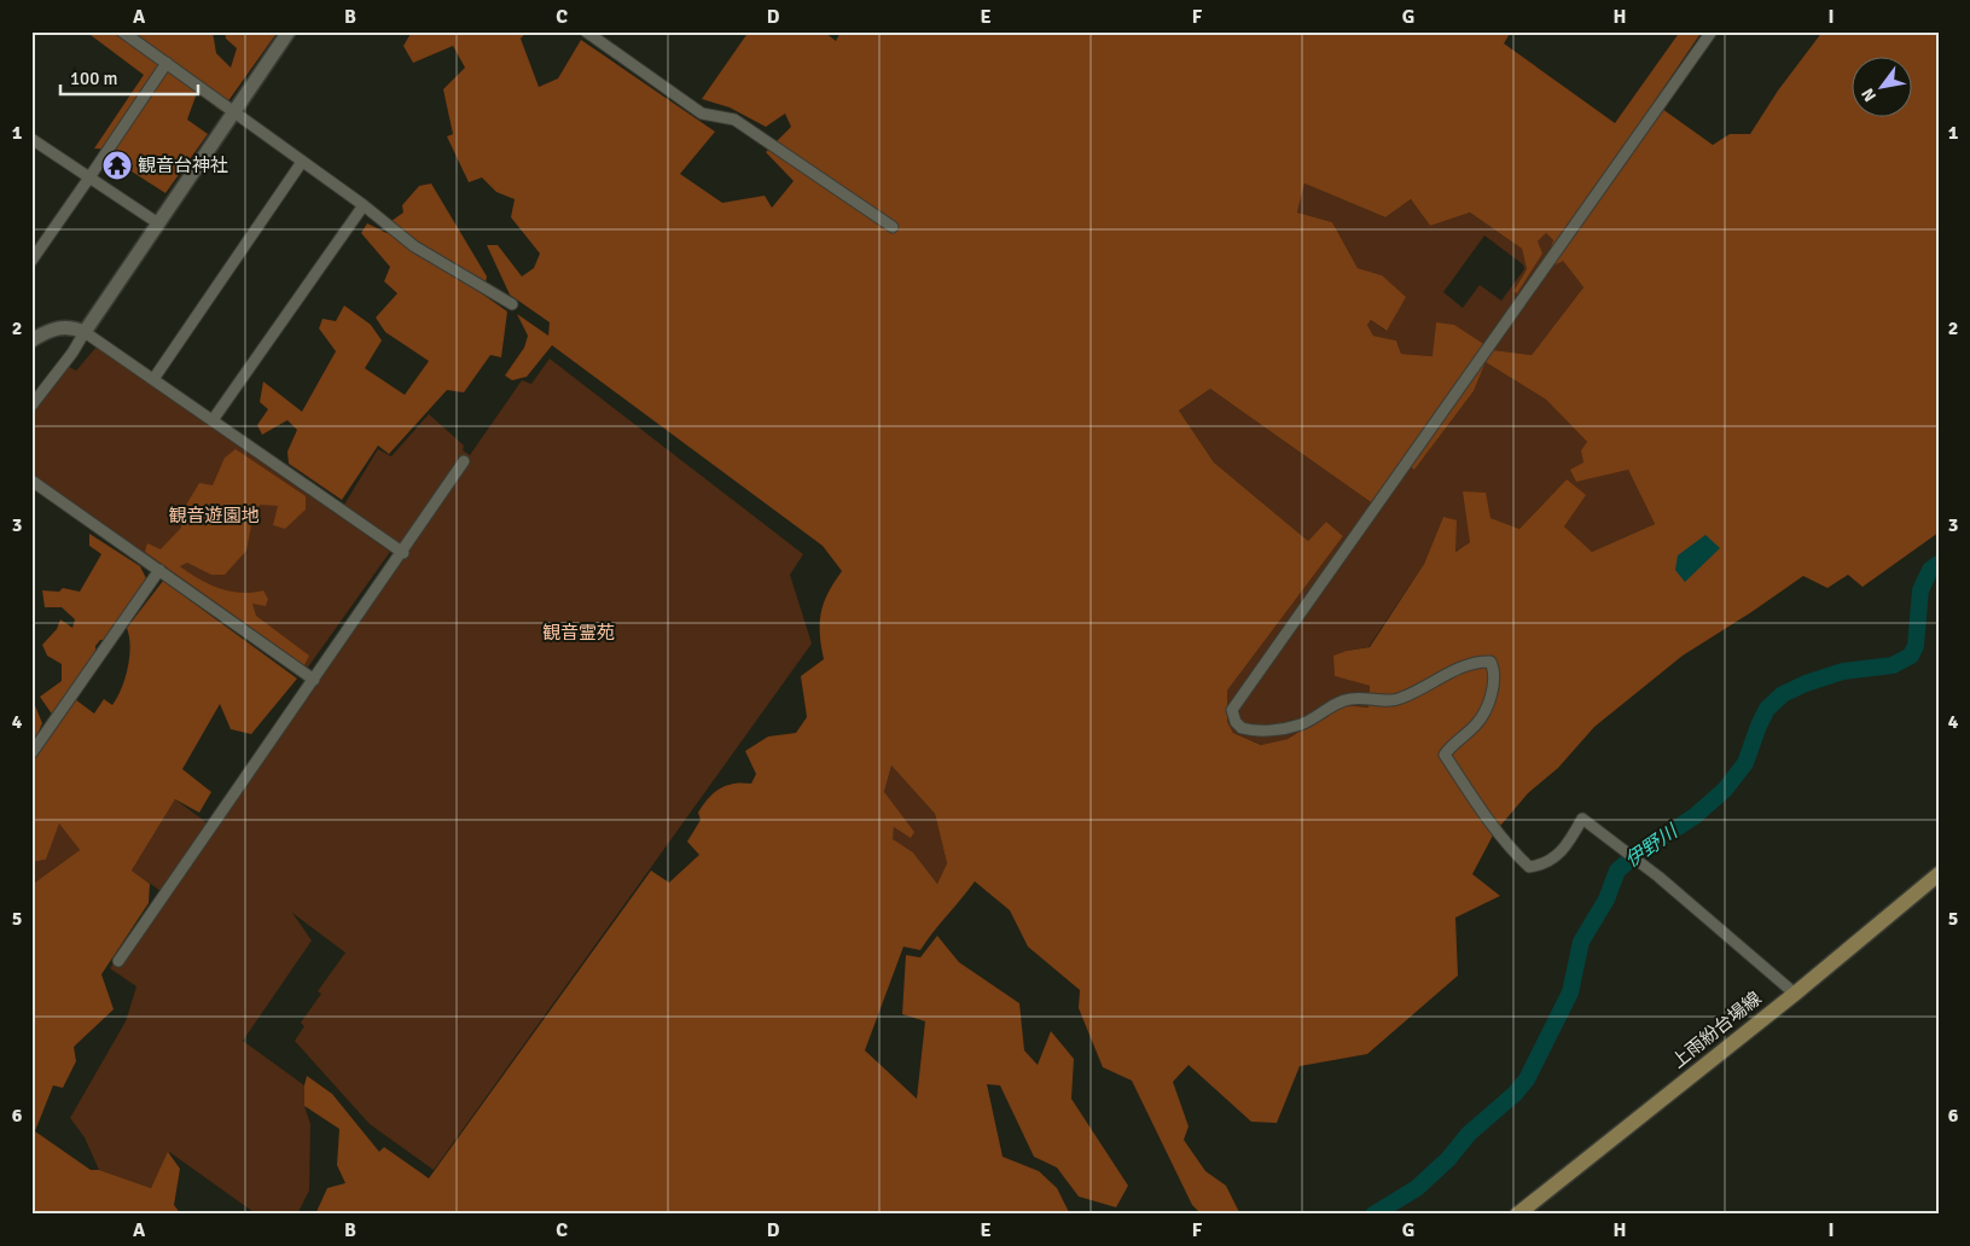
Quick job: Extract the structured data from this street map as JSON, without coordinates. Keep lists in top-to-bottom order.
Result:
{
  "streets": {
    "main road": ["上雨紛台場線"]
  },
  "water": ["伊野川"],
  "parks": ["観音遊園地", "観音霊苑"],
  "places": {
    "temple": ["観音台神社"]
  },
  "scale_bar": "100 m",
  "north": "bottom left",
  "grid": {
    "columns": [
      "A",
      "B",
      "C",
      "D",
      "E",
      "F",
      "G",
      "H",
      "I"
    ],
    "rows": [
      "1",
      "2",
      "3",
      "4",
      "5",
      "6"
    ]
  }
}
